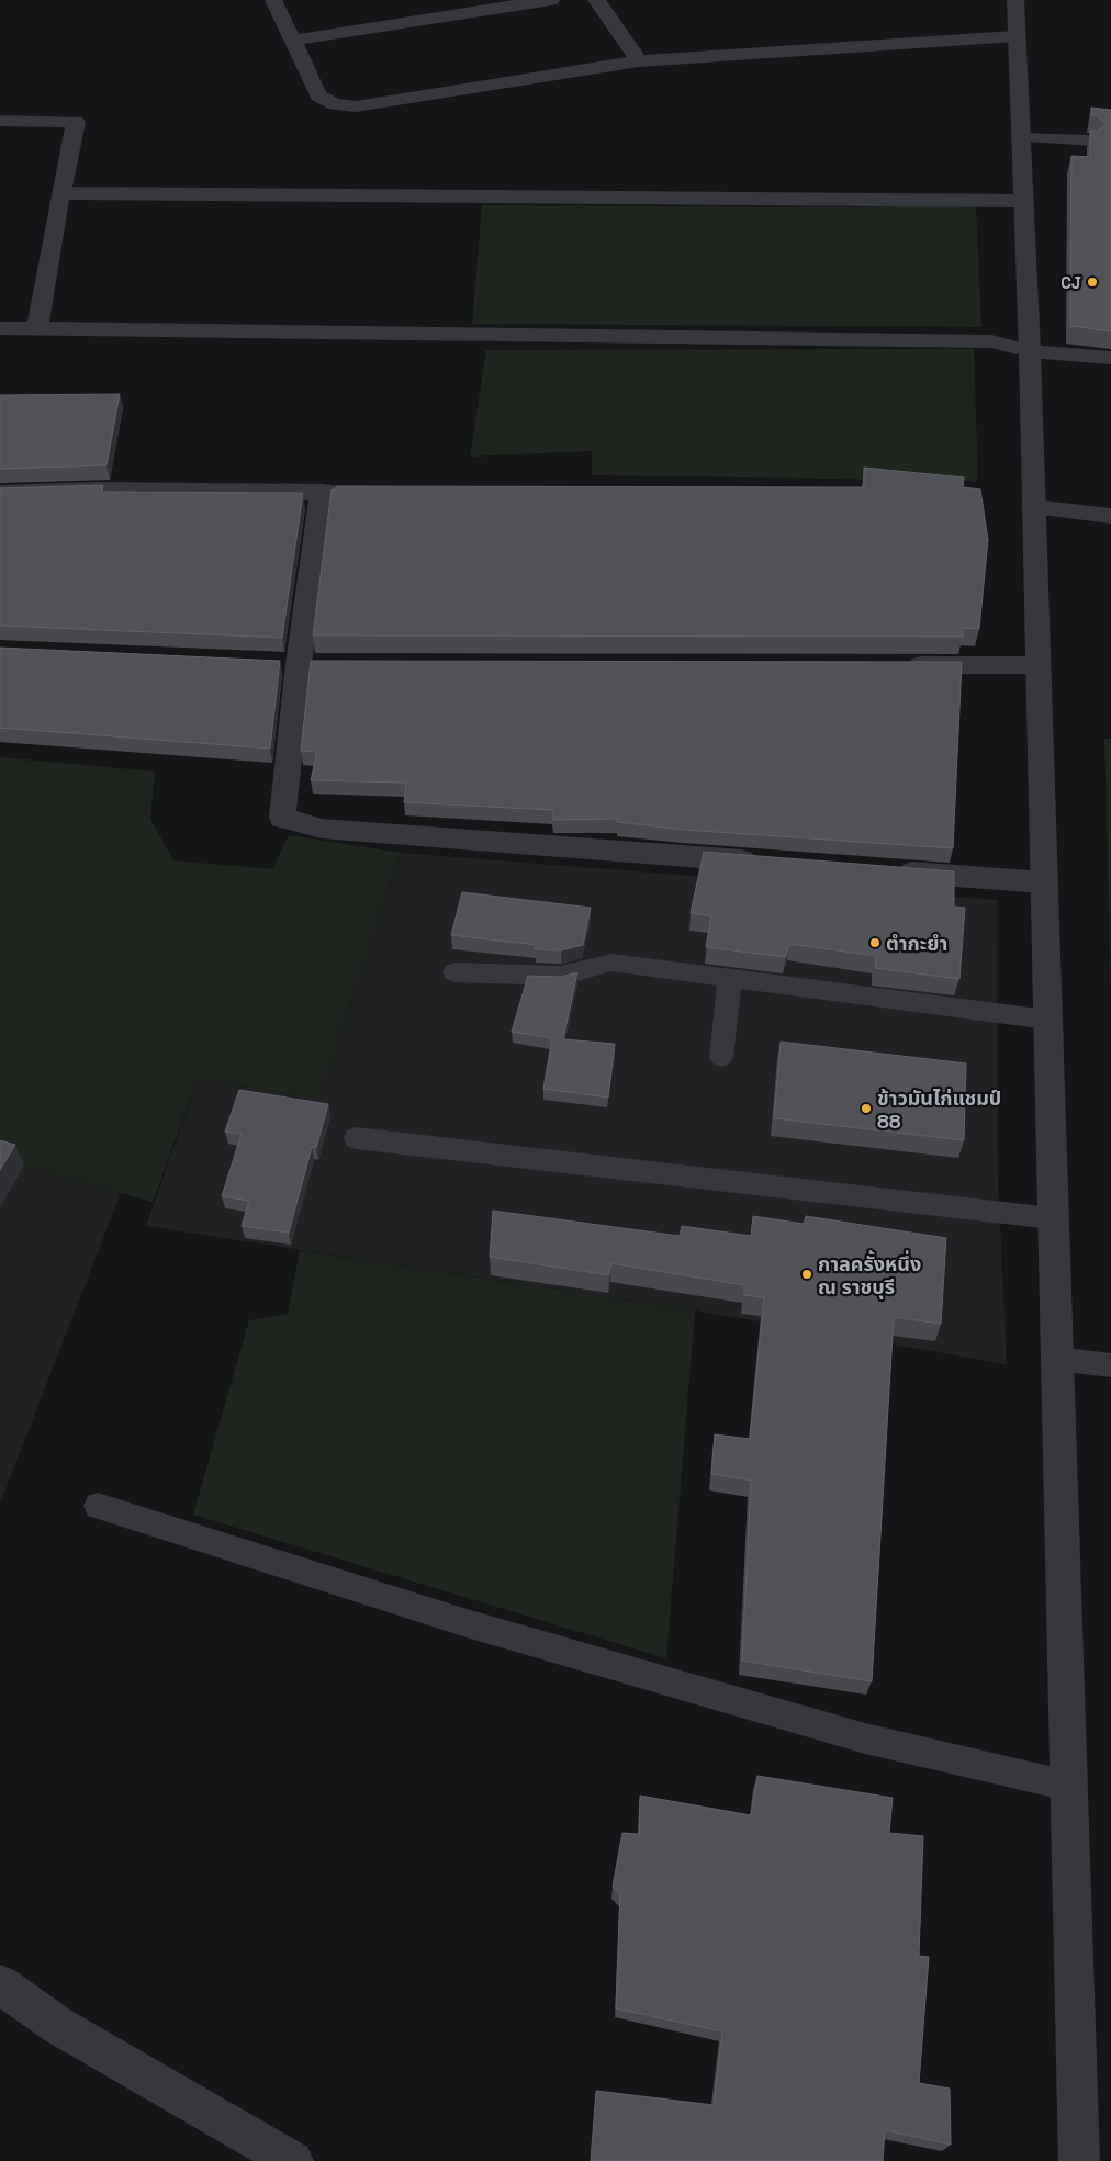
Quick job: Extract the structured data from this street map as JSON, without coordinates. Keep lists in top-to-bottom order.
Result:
{
  "places": [
    "CJ",
    "ตำกะยำ",
    "ข้าวมันไก่แชมป์ 88",
    "กาลครั้งหนึ่ง ณ ราชบุรี"
  ]
}
